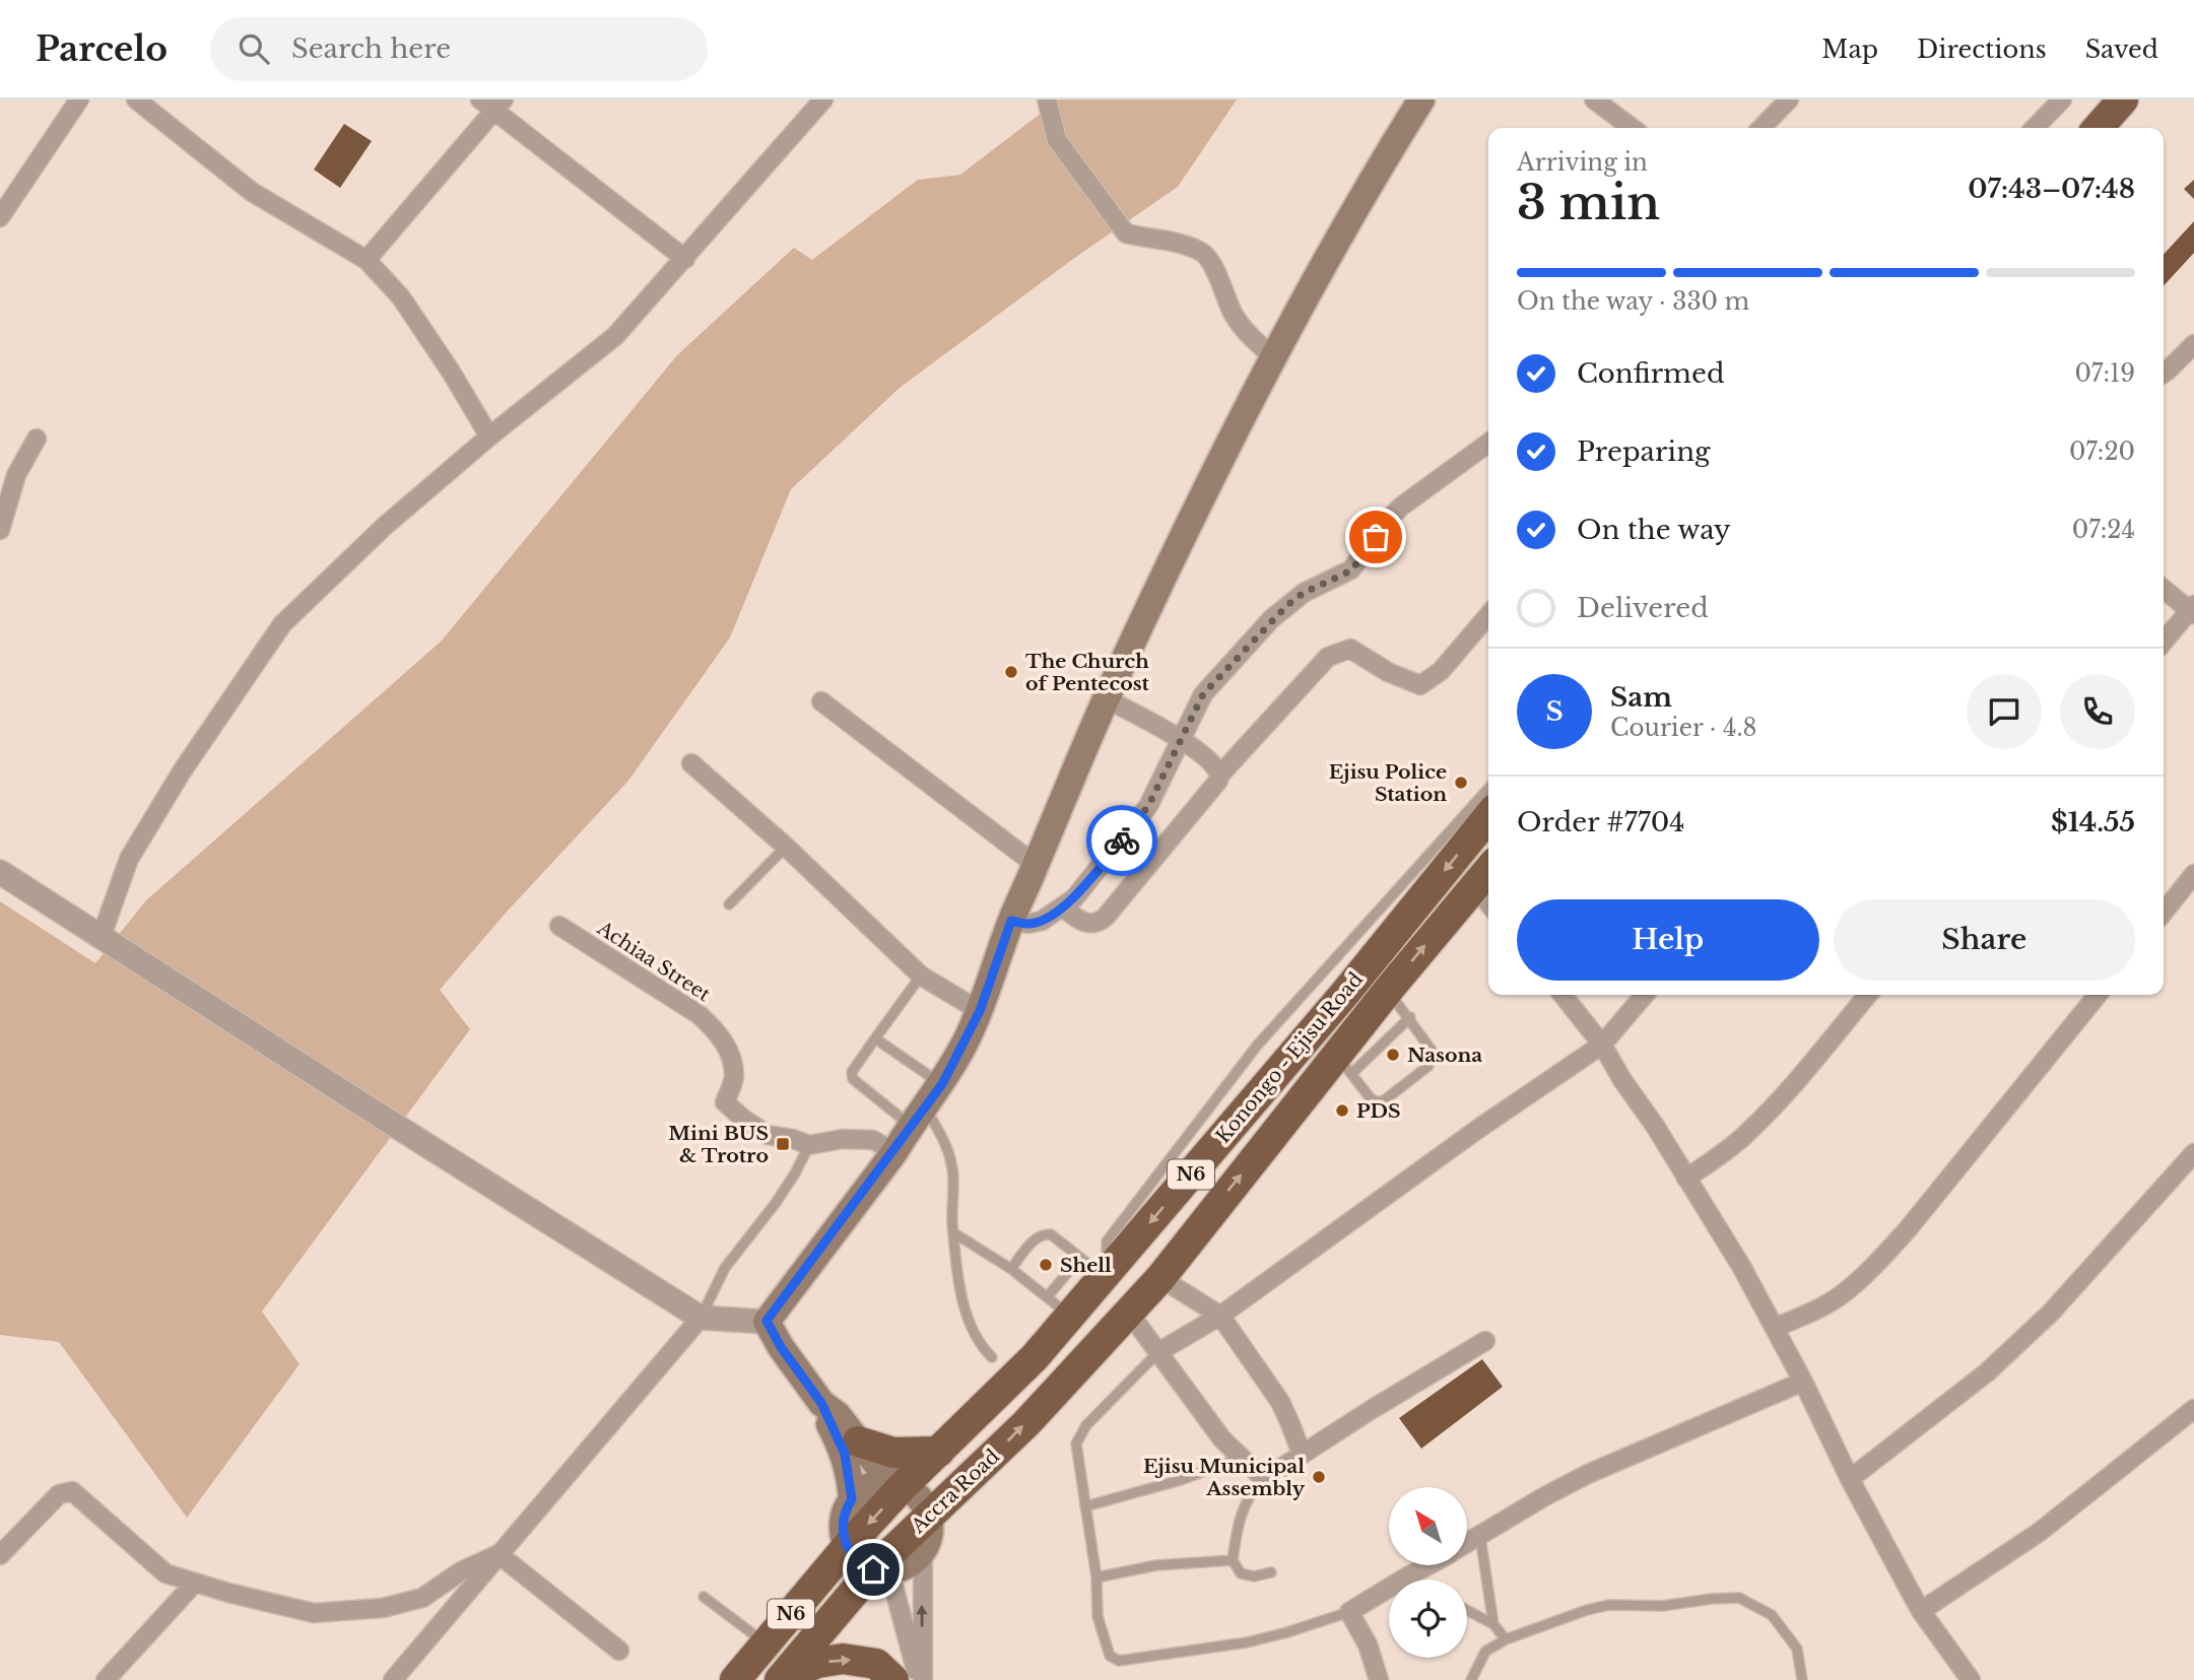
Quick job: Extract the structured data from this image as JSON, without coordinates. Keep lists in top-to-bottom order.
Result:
{
  "streets": {
    "highway": ["Konongo - Ejisu Road", "N6", "Accra Road"],
    "street": ["Achiaa Street"]
  },
  "crossings": [
    ["Konongo - Ejisu Road", "Accra Road"]
  ],
  "one_way": ["Accra Road"],
  "places": {
    "other": [
      "The Church of Pentecost",
      "Ejisu Police Station",
      "Nasona",
      "PDS",
      "Shell",
      "Ejisu Municipal Assembly"
    ],
    "transit": ["Mini BUS & Trotro"]
  },
  "north": "top left",
  "page": {
    "header": "Parcelo",
    "search": "Search here",
    "nav": ["Map", "Directions", "Saved"],
    "heading": ["3 min", "Arriving in", "07:43–07:48"],
    "panel": [
      "Sam",
      "Courier · 4.8",
      "Order #7704",
      "$14.55"
    ],
    "bar": "On the way · 330 m",
    "list": [
      ["Confirmed", "07:19"],
      ["Preparing", "07:20"],
      ["On the way", "07:24"],
      "Delivered"
    ],
    "round": "S",
    "buttons": ["Help", "Share"]
  }
}
